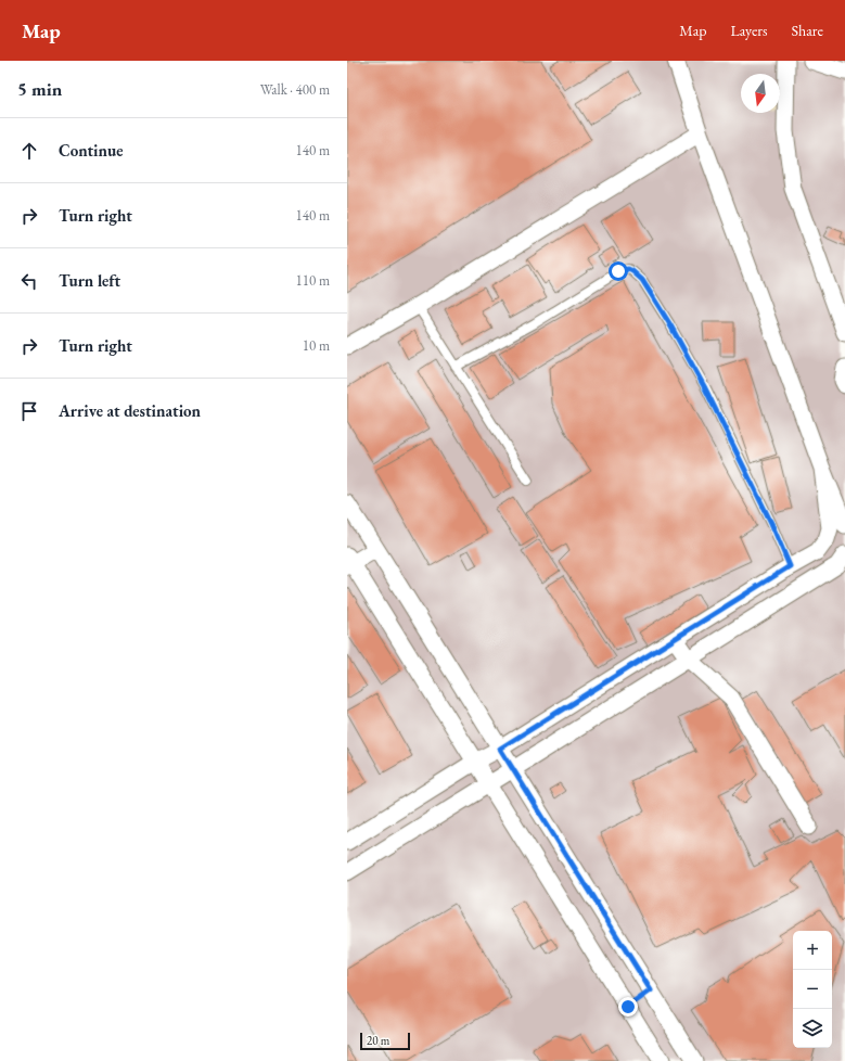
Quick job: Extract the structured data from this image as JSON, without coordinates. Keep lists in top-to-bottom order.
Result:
{
  "scale_bar": "20 m",
  "north": "bottom",
  "page": {
    "header": "Map",
    "nav": ["Map", "Layers", "Share"],
    "heading": ["5 min", "Walk · 400 m"],
    "list": [
      ["Continue", "140 m"],
      ["Turn right", "140 m"],
      ["Turn left", "110 m"],
      ["Turn right", "10 m"],
      "Arrive at destination"
    ],
    "map_buttons": ["+", "−"],
    "scale": "20 m"
  }
}
